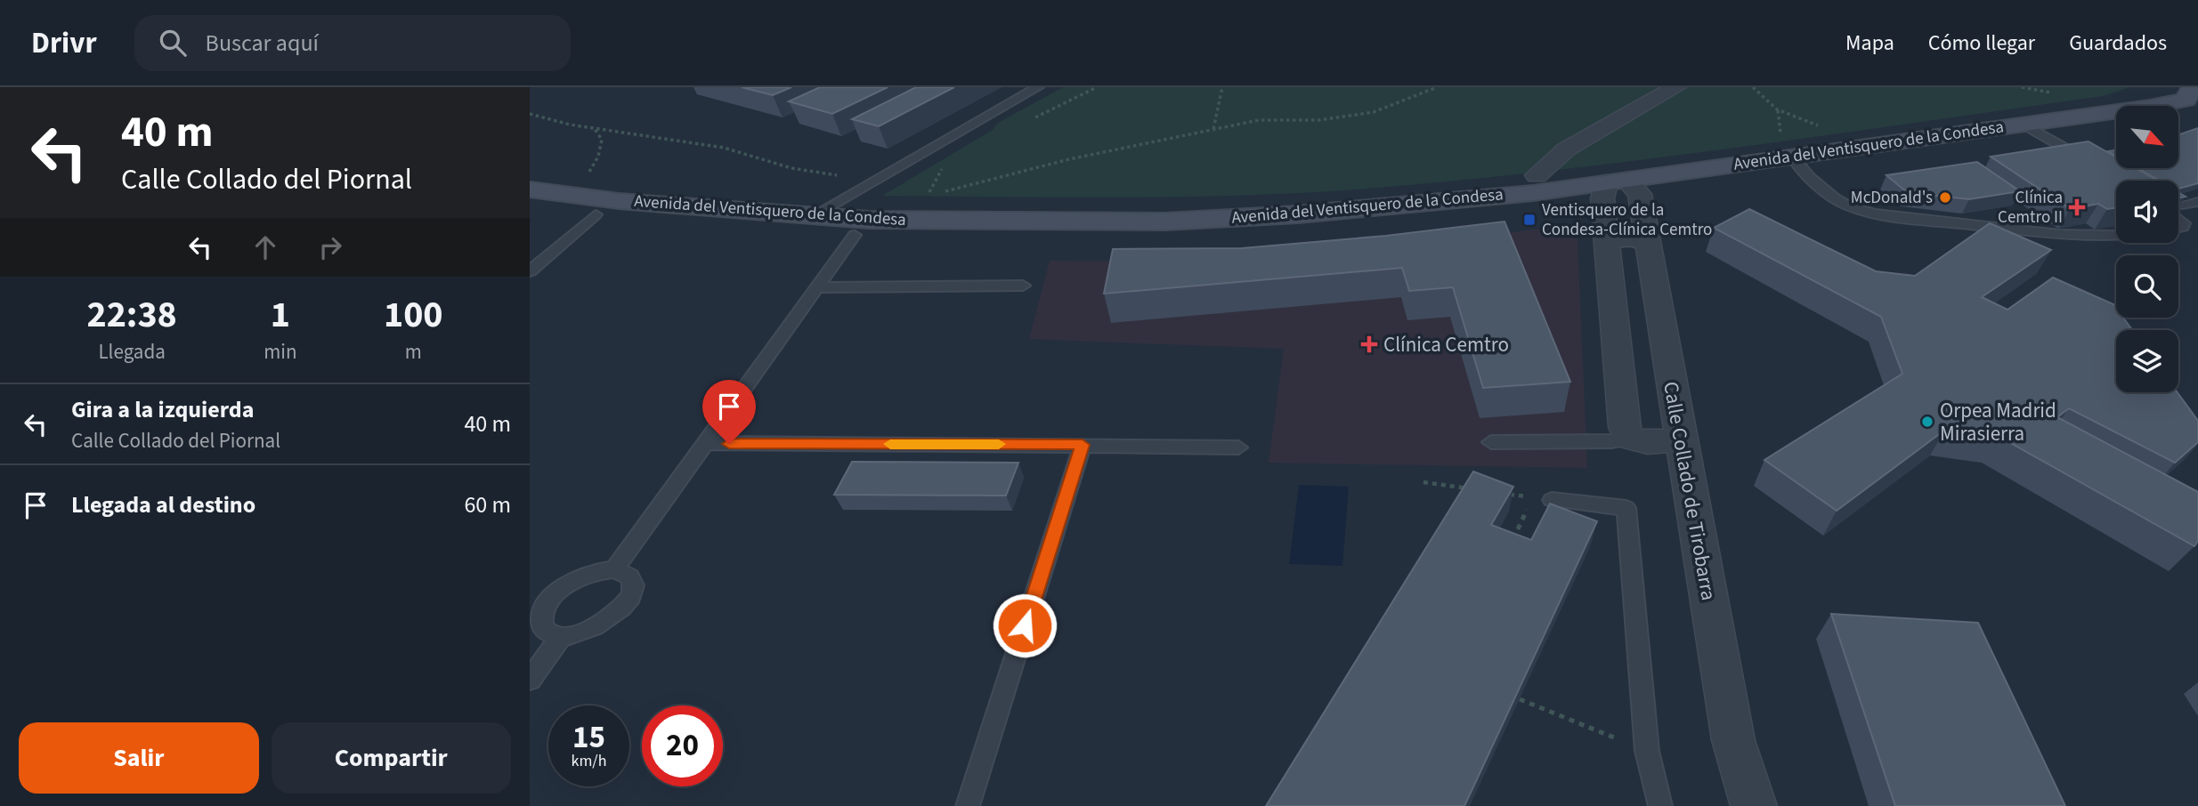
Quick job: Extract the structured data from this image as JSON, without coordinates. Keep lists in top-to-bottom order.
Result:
{
  "streets": {
    "main road": ["Avenida del Ventisquero de la Condesa"],
    "street": ["Calle Collado de Tirobarra"]
  },
  "crossings": [
    ["Avenida del Ventisquero de la Condesa", "Calle Collado de Tirobarra"]
  ],
  "places": {
    "other": ["McDonald's", "Orpea Madrid Mirasierra"],
    "health": ["Clínica Cemtro II", "Clínica Cemtro"],
    "transit": ["Ventisquero de la Condesa-Clínica Cemtro"]
  },
  "north": "bottom right",
  "page": {
    "header": "Drivr",
    "search": "Buscar aquí",
    "nav": ["Mapa", "Cómo llegar", "Guardados"],
    "turn": ["40 m", "Calle Collado del Piornal"],
    "eta": [
      "22:38",
      "Llegada",
      "1",
      "min",
      "100",
      "m"
    ],
    "list": [
      {
        "name": "Gira a la izquierda",
        "note": "Calle Collado del Piornal",
        "value": "40 m"
      },
      {
        "name": "Llegada al destino",
        "value": "60 m"
      }
    ],
    "speed": "15 km/h",
    "limit": "20",
    "buttons": ["Salir", "Compartir"]
  }
}
